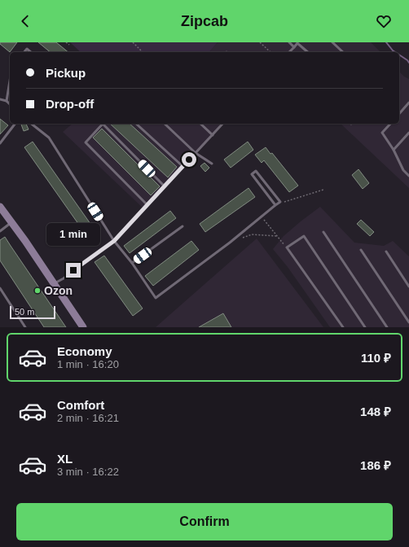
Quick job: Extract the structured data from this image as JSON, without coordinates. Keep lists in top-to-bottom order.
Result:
{
  "places": ["Ozon"],
  "scale_bar": "50 m",
  "page": {
    "header": "Zipcab",
    "banner": ["Pickup", "Drop-off"],
    "bubble": "1 min",
    "scale": "50 m",
    "list": [
      {
        "name": "Economy",
        "note": "1 min · 16:20",
        "value": "110 ₽"
      },
      {
        "name": "Comfort",
        "note": "2 min · 16:21",
        "value": "148 ₽"
      },
      {
        "name": "XL",
        "note": "3 min · 16:22",
        "value": "186 ₽"
      }
    ],
    "buttons": "Confirm"
  }
}
